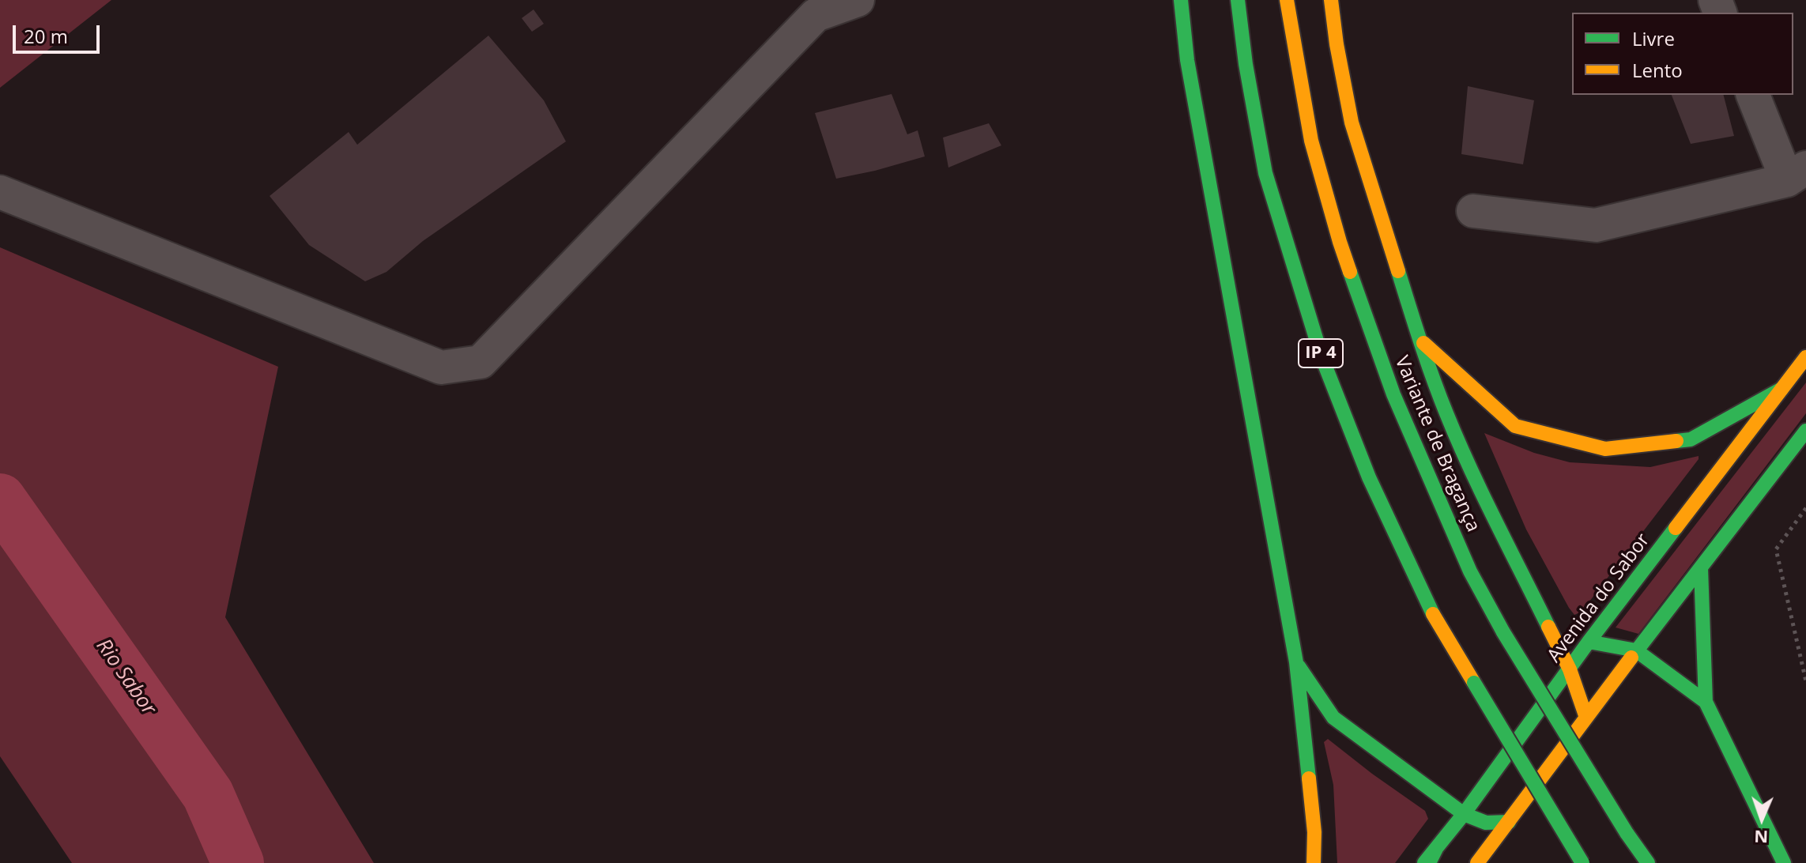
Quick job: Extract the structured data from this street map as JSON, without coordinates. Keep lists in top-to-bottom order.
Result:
{
  "streets": {
    "main road": ["IP 4", "Variante de Bragança", "Avenida do Sabor"]
  },
  "water": ["Rio Sabor"],
  "legend": ["Livre", "Lento"],
  "scale_bar": "20 m",
  "north": "bottom"
}
